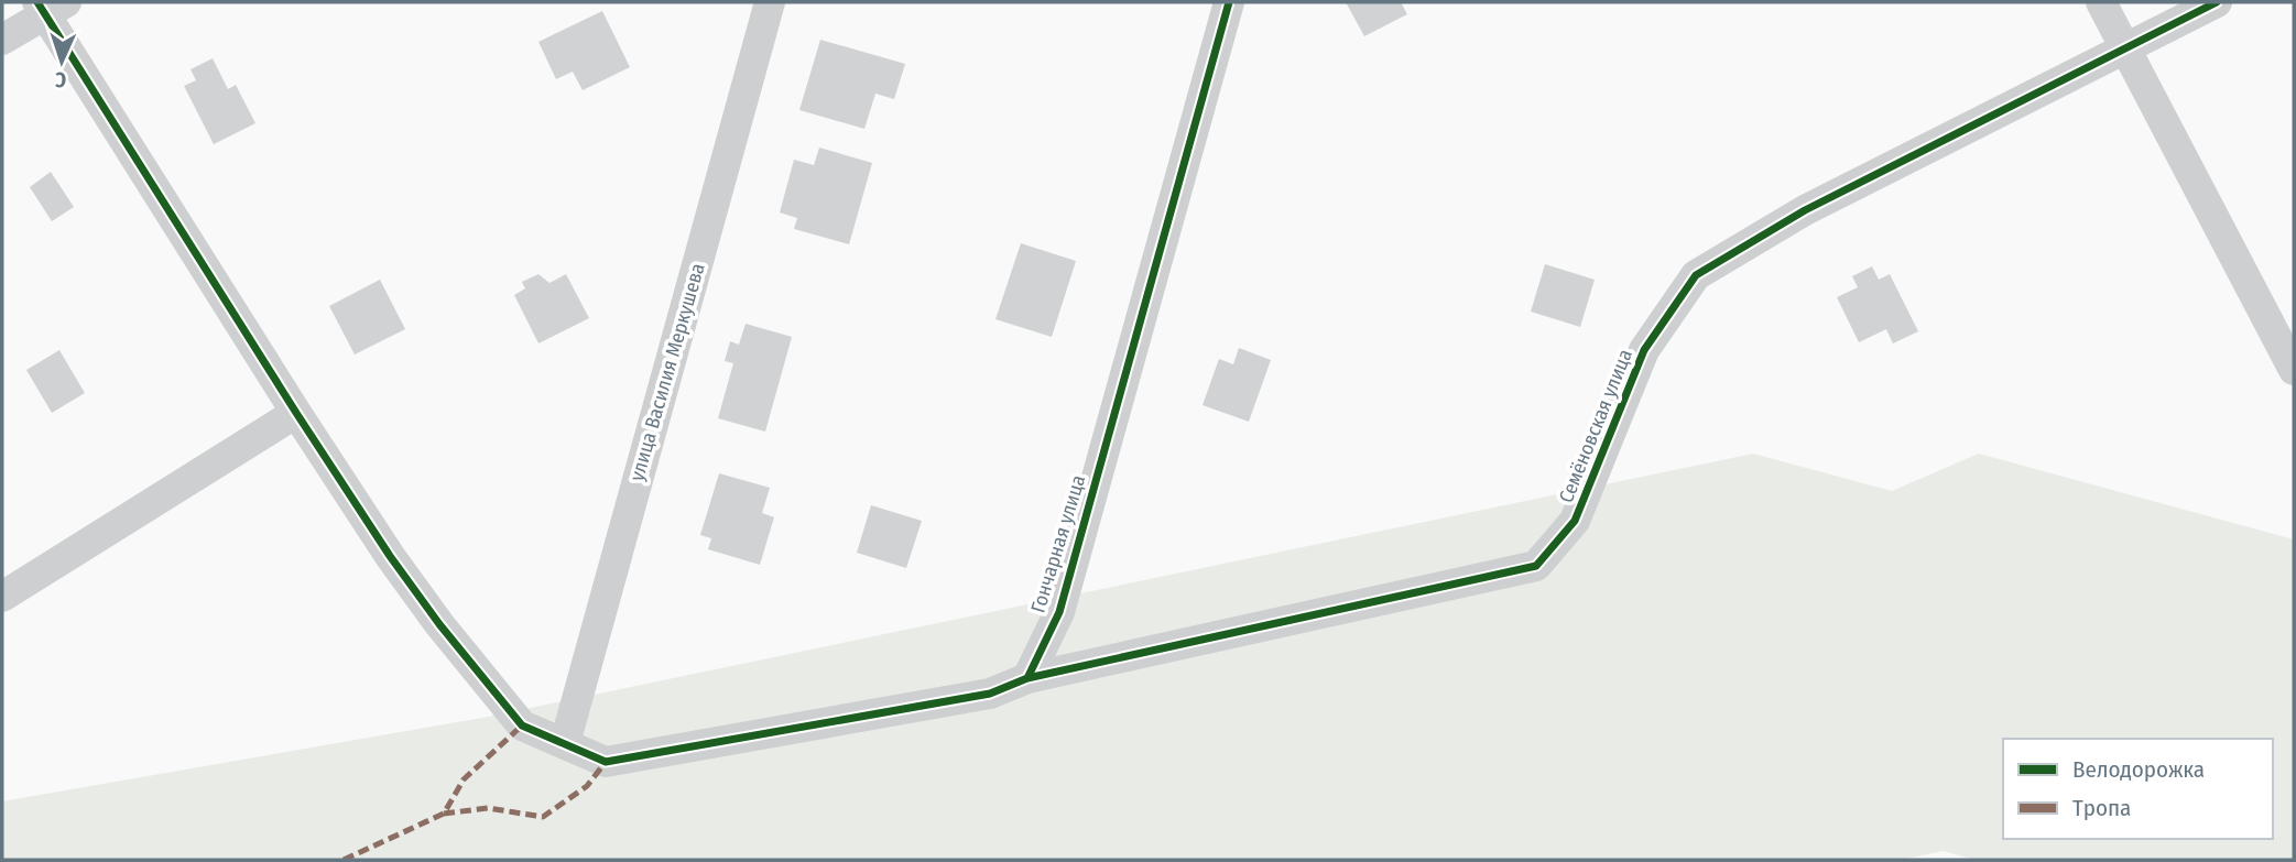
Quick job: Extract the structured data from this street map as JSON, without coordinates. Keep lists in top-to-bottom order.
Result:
{
  "streets": {
    "street": ["улица Василия Меркушева", "Семёновская улица", "Гончарная улица"]
  },
  "crossings": [
    ["Семёновская улица", "Гончарная улица"]
  ],
  "legend": ["Велодорожка", "Тропа"],
  "north": "bottom"
}
